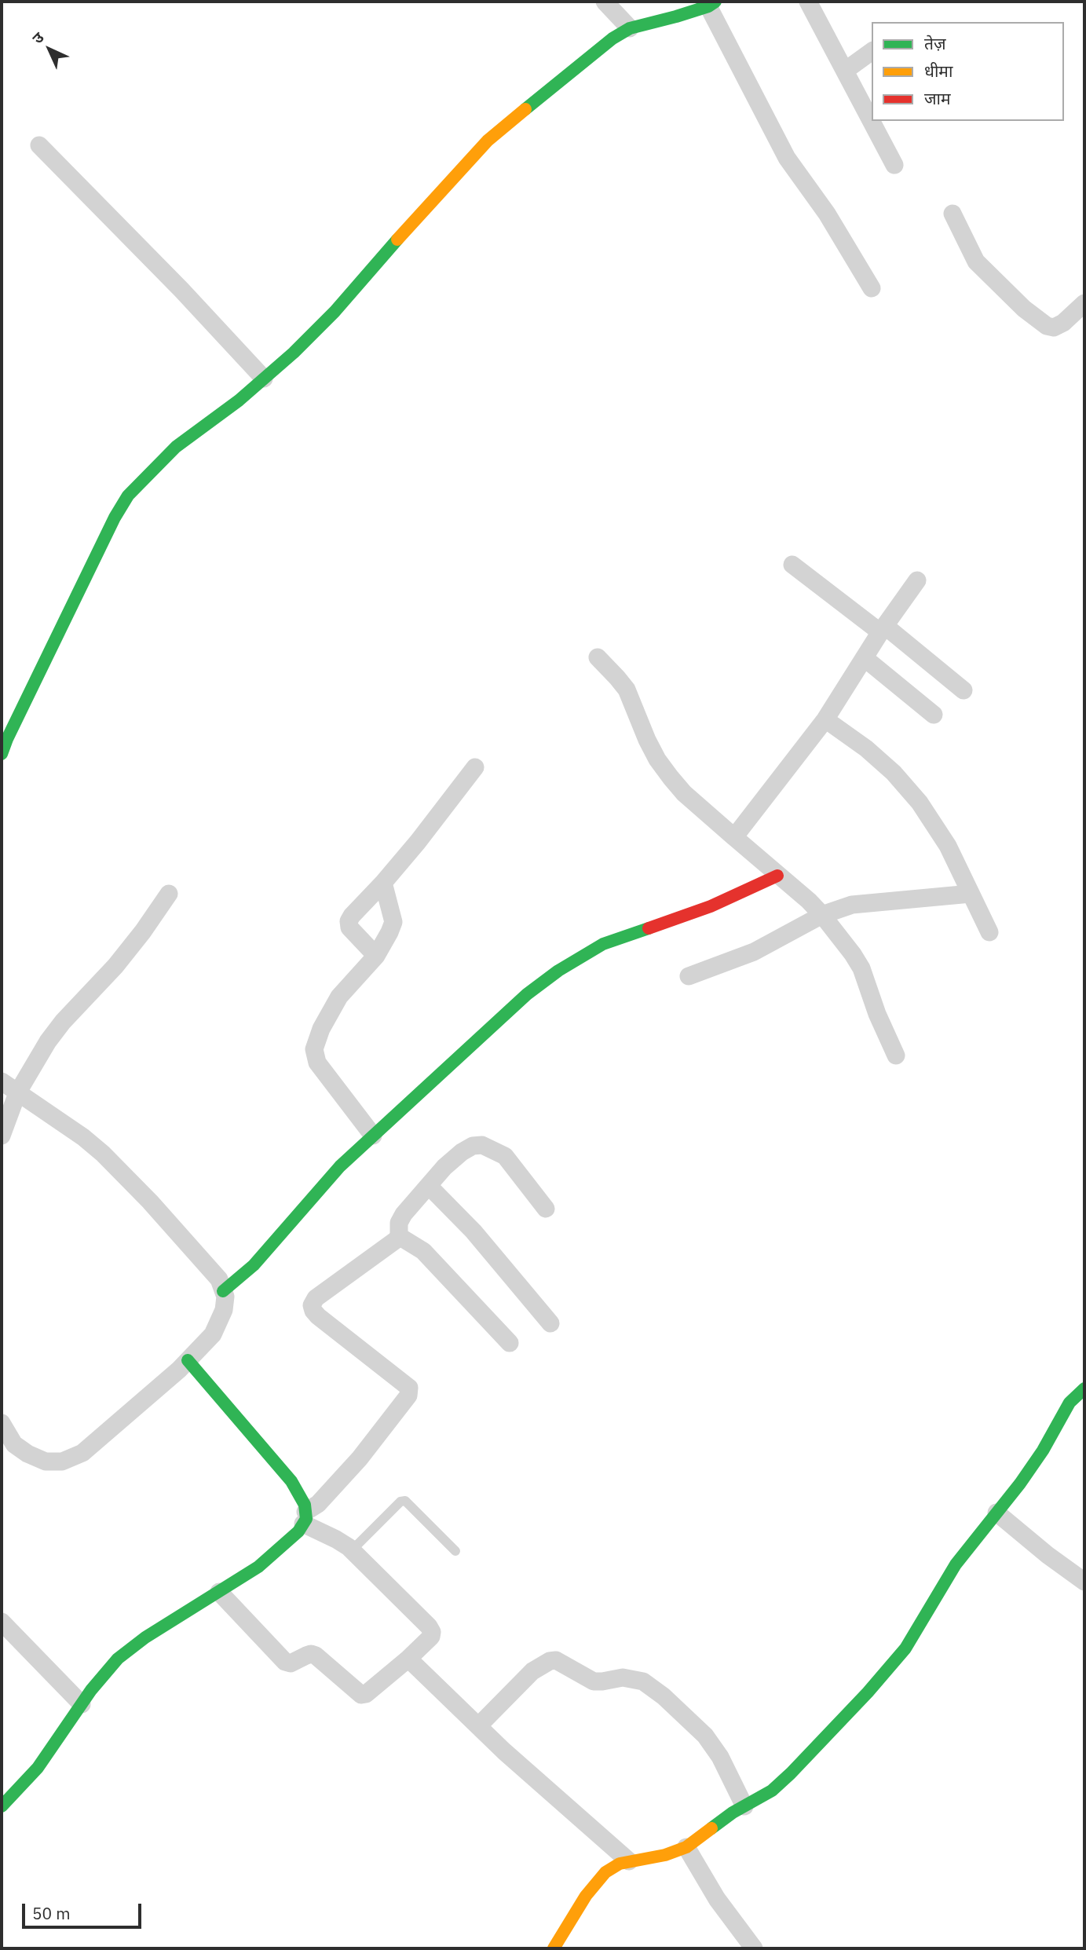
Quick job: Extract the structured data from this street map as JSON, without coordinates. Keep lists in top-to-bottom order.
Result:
{
  "legend": ["तेज़", "धीमा", "जाम"],
  "scale_bar": "50 m",
  "north": "top left"
}
